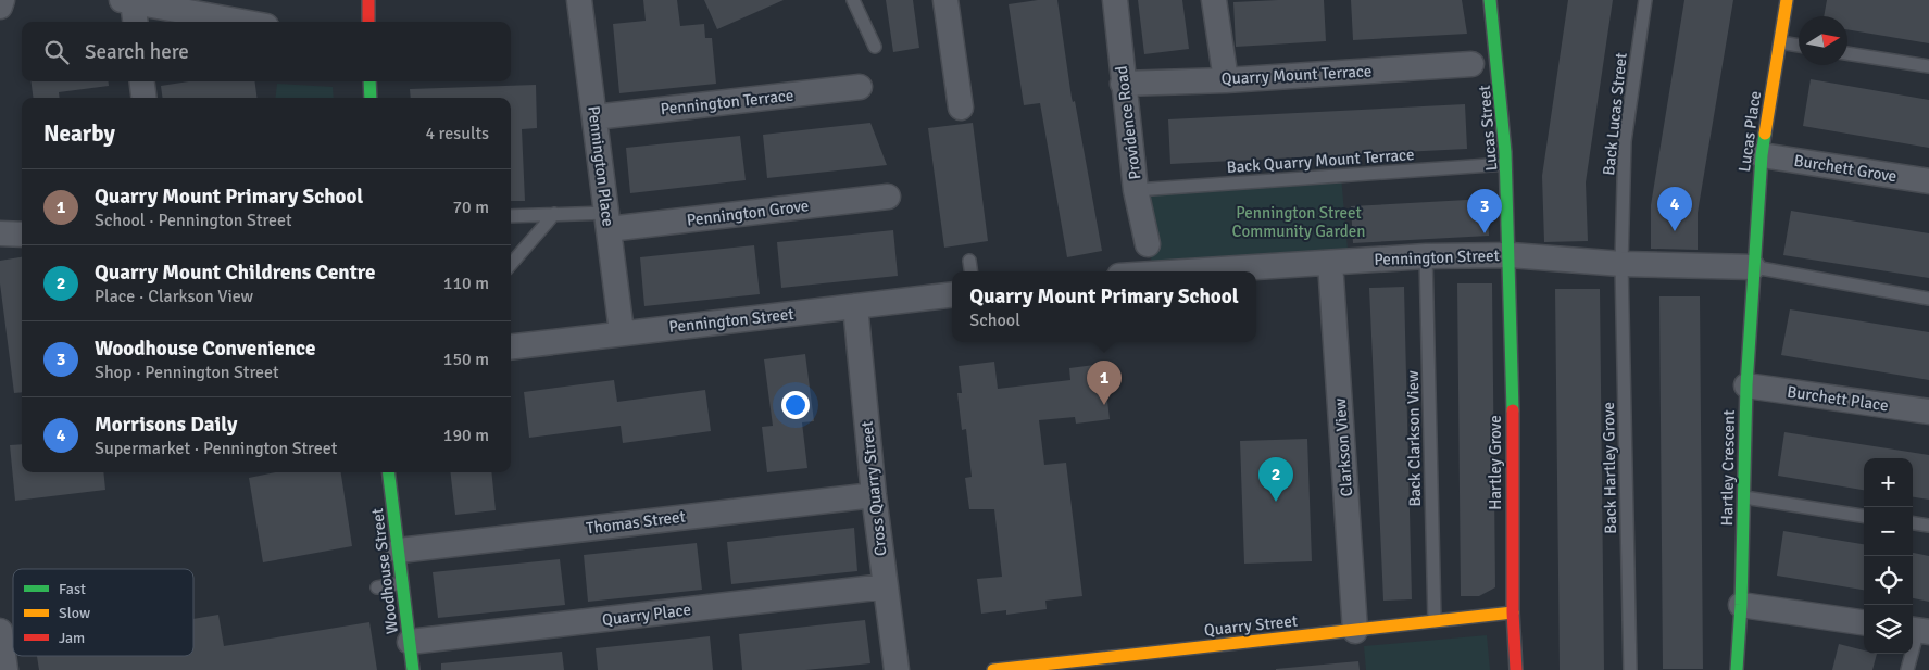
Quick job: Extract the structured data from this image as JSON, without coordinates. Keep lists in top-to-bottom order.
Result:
{
  "streets": {
    "street": [
      "Quarry Mount Terrace",
      "Pennington Terrace",
      "Providence Road",
      "Lucas Street",
      "Lucas Place",
      "Pennington Place",
      "Burchett Grove",
      "Pennington Grove",
      "Pennington Street",
      "Burchett Place",
      "Clarkson View",
      "Hartley Grove",
      "Hartley Crescent",
      "Cross Quarry Street",
      "Thomas Street",
      "Woodhouse Street",
      "Quarry Place",
      "Quarry Street"
    ],
    "lane": [
      "Back Lucas Street",
      "Back Quarry Mount Terrace",
      "Back Clarkson View",
      "Back Hartley Grove"
    ]
  },
  "crossings": [
    ["Quarry Mount Terrace", "Providence Road"],
    ["Pennington Terrace", "Pennington Place"],
    ["Back Lucas Street", "Pennington Street"],
    ["Back Lucas Street", "Back Hartley Grove"],
    ["Providence Road", "Back Quarry Mount Terrace"],
    ["Lucas Street", "Back Quarry Mount Terrace"],
    ["Lucas Street", "Pennington Street"],
    ["Lucas Street", "Hartley Grove"],
    ["Lucas Place", "Burchett Grove"],
    ["Lucas Place", "Pennington Street"],
    ["Lucas Place", "Hartley Crescent"],
    ["Pennington Place", "Pennington Grove"],
    ["Pennington Place", "Pennington Street"],
    ["Pennington Street", "Back Clarkson View"],
    ["Pennington Street", "Clarkson View"],
    ["Pennington Street", "Hartley Grove"],
    ["Pennington Street", "Back Hartley Grove"],
    ["Pennington Street", "Hartley Crescent"],
    ["Pennington Street", "Cross Quarry Street"],
    ["Burchett Place", "Hartley Crescent"],
    ["Back Clarkson View", "Quarry Street"],
    ["Clarkson View", "Quarry Street"],
    ["Hartley Grove", "Quarry Street"],
    ["Cross Quarry Street", "Thomas Street"],
    ["Cross Quarry Street", "Quarry Place"],
    ["Thomas Street", "Woodhouse Street"],
    ["Woodhouse Street", "Quarry Place"]
  ],
  "parks": ["Pennington Street Community Garden"],
  "legend": ["Fast", "Slow", "Jam"],
  "north": "right",
  "page": {
    "search": "Search here",
    "heading": ["Nearby", "4 results"],
    "list": [
      {
        "mark": "1",
        "name": "Quarry Mount Primary School",
        "note": "School · Pennington Street",
        "value": "70 m"
      },
      {
        "mark": "2",
        "name": "Quarry Mount Childrens Centre",
        "note": "Place · Clarkson View",
        "value": "110 m"
      },
      {
        "mark": "3",
        "name": "Woodhouse Convenience",
        "note": "Shop · Pennington Street",
        "value": "150 m"
      },
      {
        "mark": "4",
        "name": "Morrisons Daily",
        "note": "Supermarket · Pennington Street",
        "value": "190 m"
      }
    ],
    "pins": [
      "4",
      "3",
      "1",
      "2"
    ],
    "popup": ["Quarry Mount Primary School", "School"],
    "map_buttons": ["+", "−"]
  }
}
